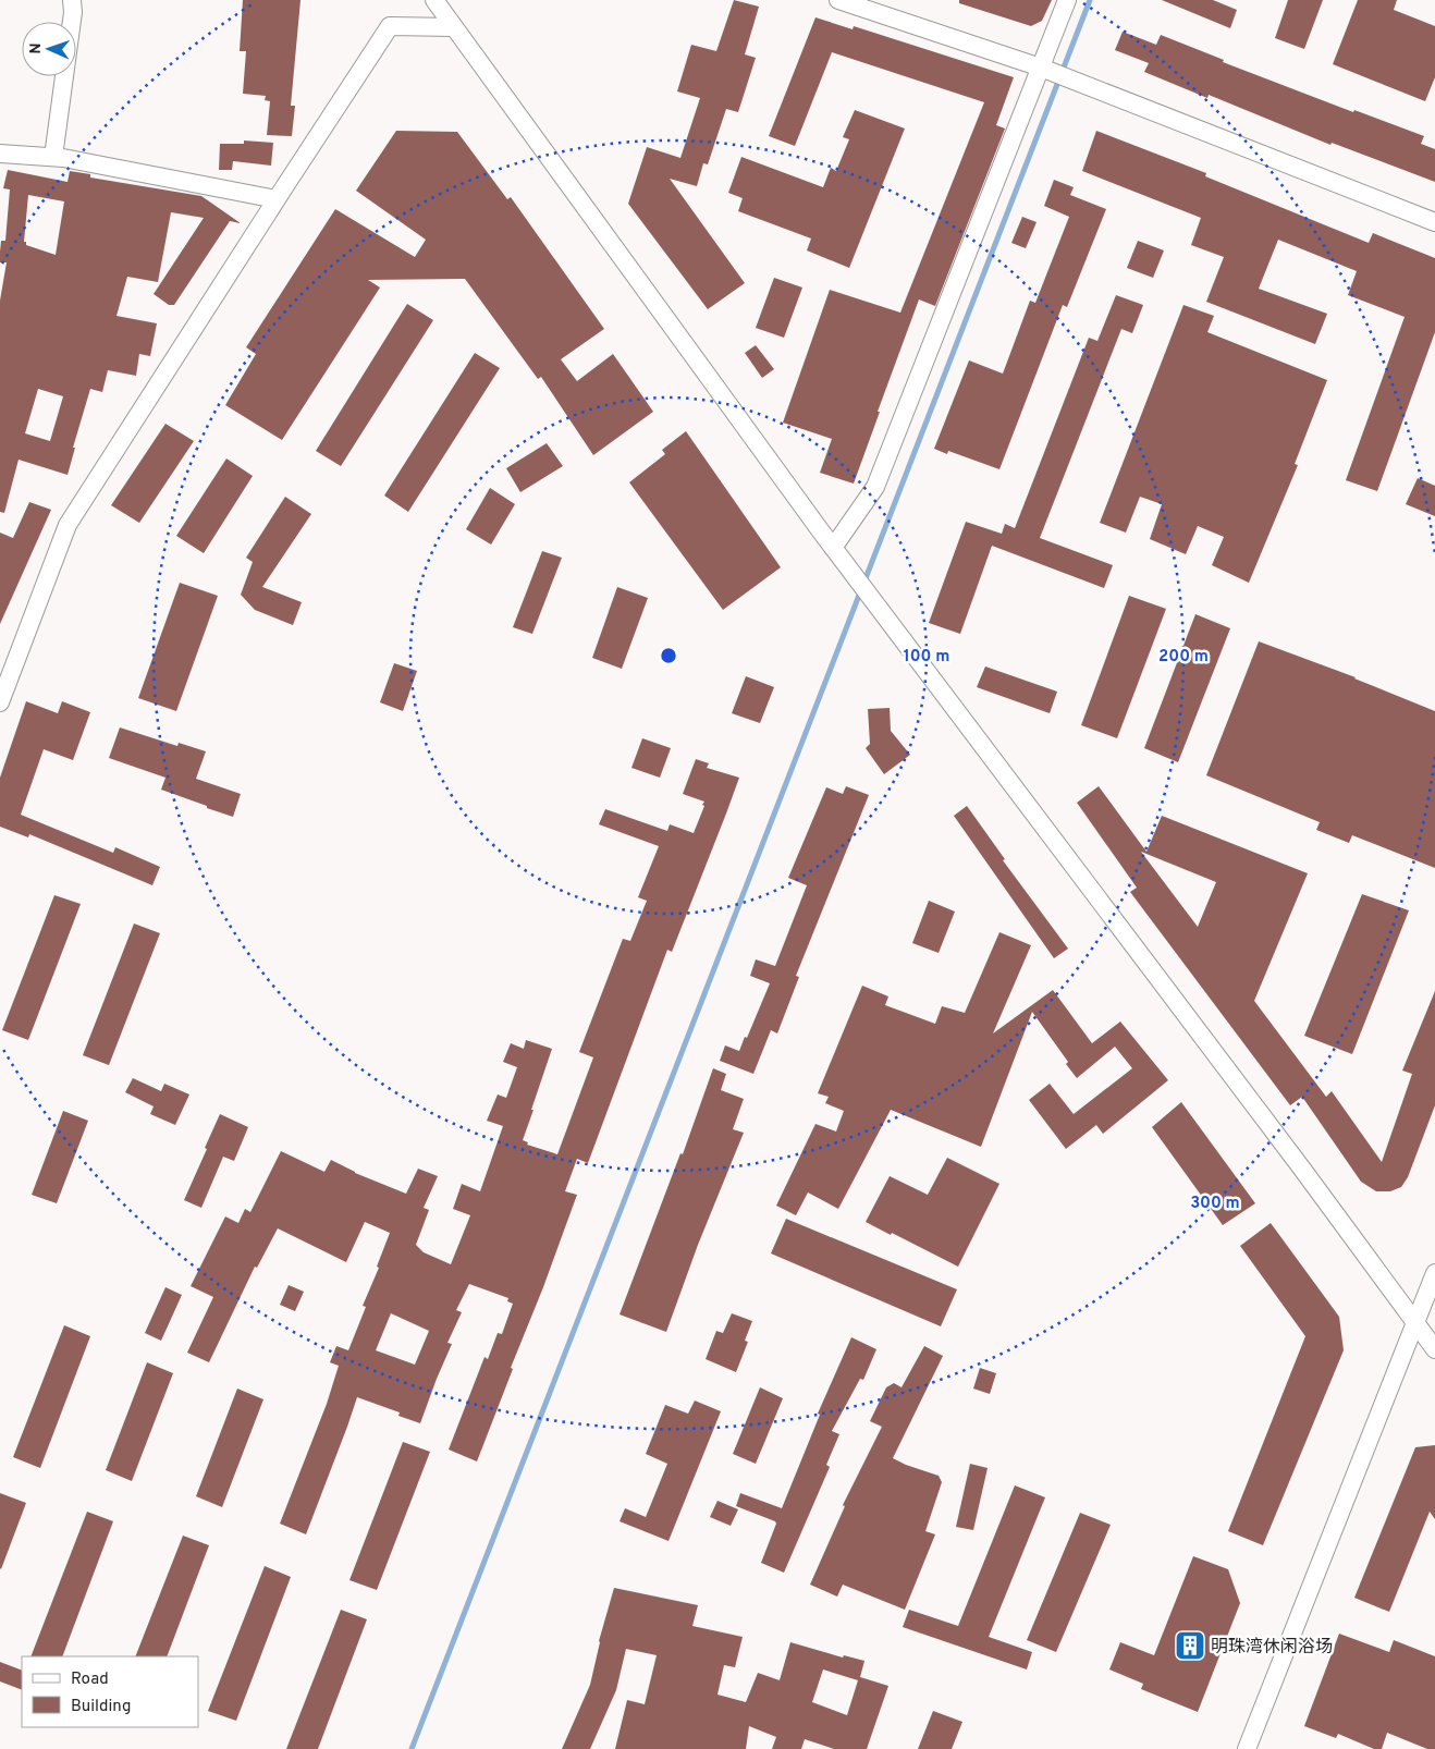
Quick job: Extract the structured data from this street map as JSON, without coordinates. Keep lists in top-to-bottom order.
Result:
{
  "places": {
    "building": ["明珠湾休闲浴场"]
  },
  "legend": ["Road", "Building"],
  "north": "left",
  "rings": ["100 m", "200 m", "300 m"]
}
